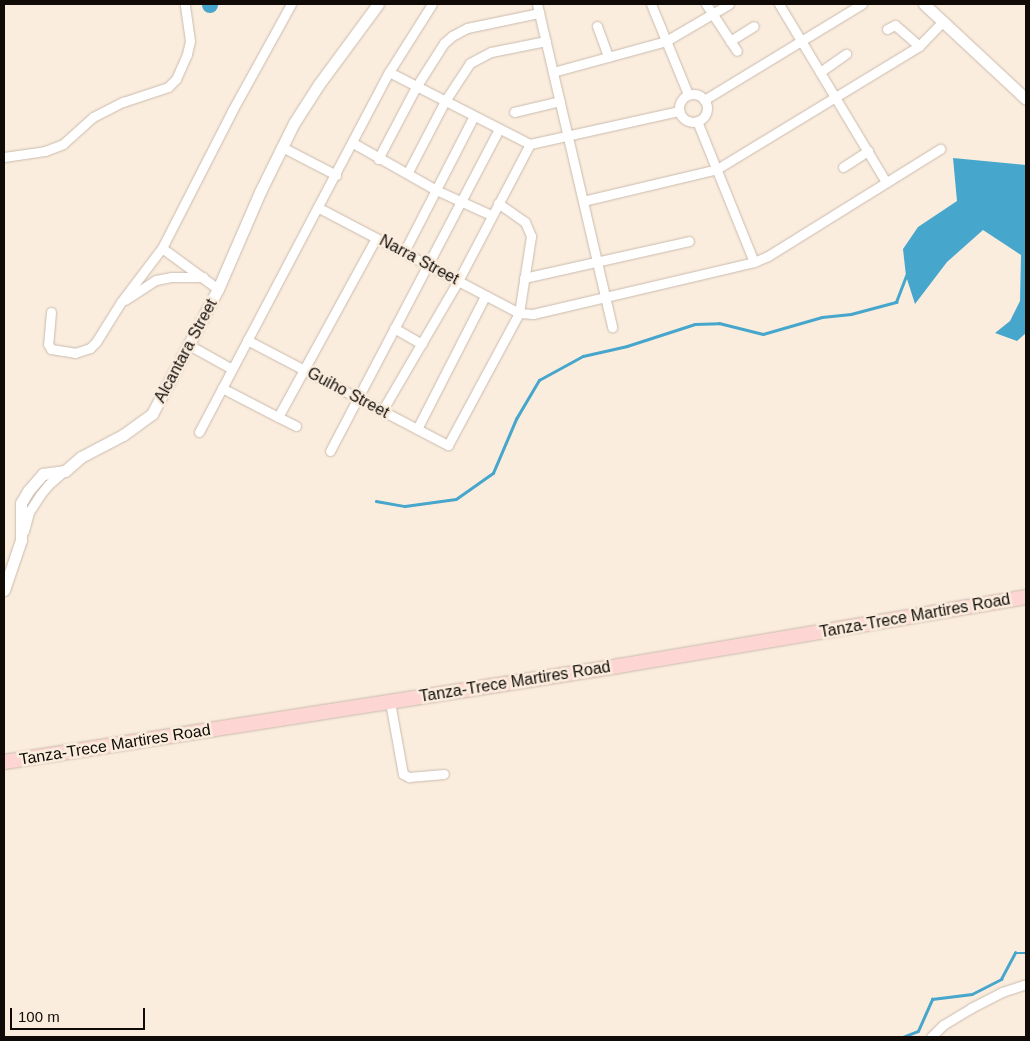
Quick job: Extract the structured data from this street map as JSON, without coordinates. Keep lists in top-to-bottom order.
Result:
{
  "streets": {
    "main road": ["Tanza-Trece Martires Road"],
    "street": ["Narra Street", "Alcantara Street", "Guiho Street"]
  },
  "crossings": [
    ["Narra Street", "Guiho Street"]
  ],
  "scale_bar": "100 m"
}
